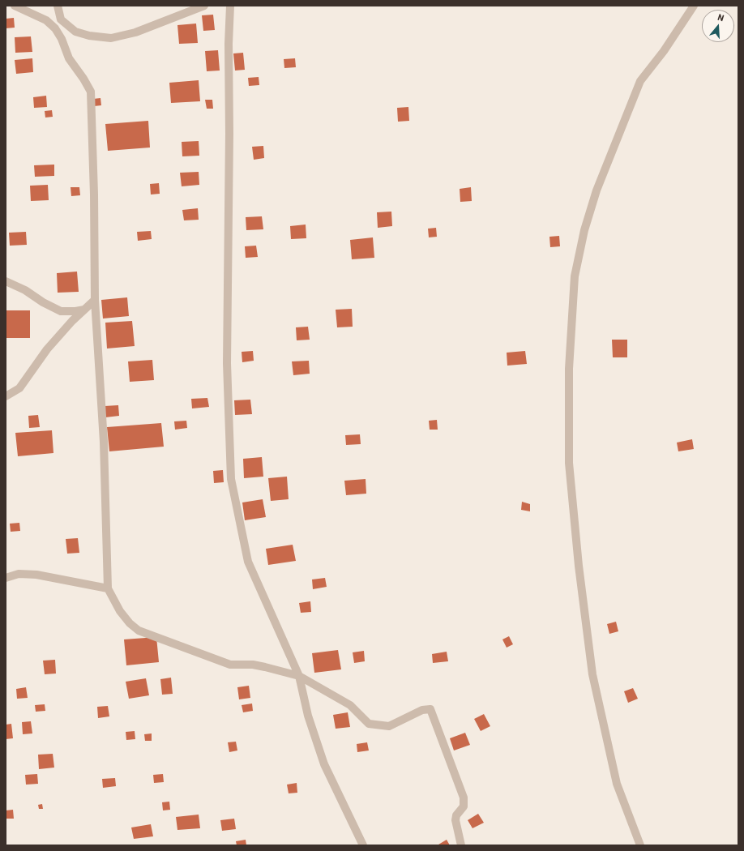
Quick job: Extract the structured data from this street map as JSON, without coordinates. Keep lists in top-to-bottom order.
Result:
{
  "north": "top"
}
